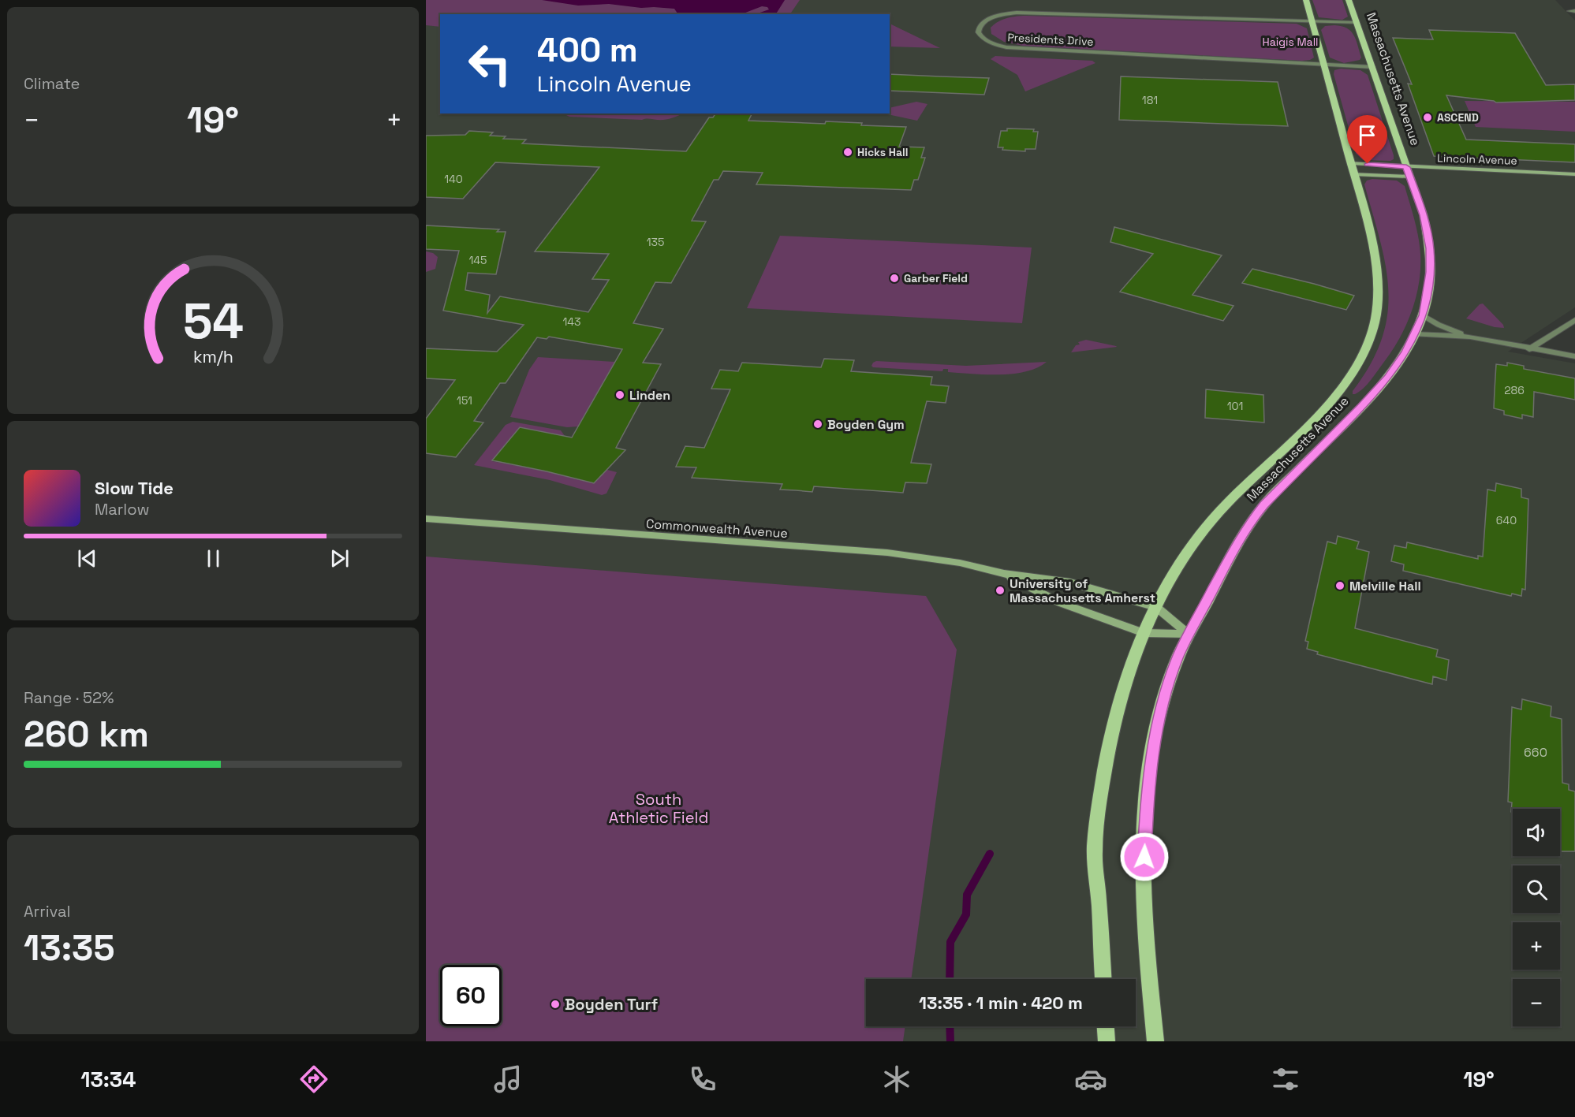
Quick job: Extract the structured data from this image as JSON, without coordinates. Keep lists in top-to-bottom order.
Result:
{
  "streets": {
    "main road": ["Massachusetts Avenue", "Lincoln Avenue", "Commonwealth Avenue"],
    "street": ["Presidents Drive"]
  },
  "crossings": [
    ["Presidents Drive", "Massachusetts Avenue"],
    ["Massachusetts Avenue", "Lincoln Avenue"],
    ["Massachusetts Avenue", "Commonwealth Avenue"]
  ],
  "parks": ["Haigis Mall", "South Athletic Field"],
  "places": [
    "ASCEND",
    "Hicks Hall",
    "Garber Field",
    "Linden",
    "Boyden Gym",
    "Melville Hall",
    "University of Massachusetts Amherst",
    "Boyden Turf"
  ],
  "house_numbers": [
    "181",
    "140",
    "135",
    "145",
    "143",
    "286",
    "151",
    "101",
    "640",
    "660"
  ],
  "page": {
    "tile": [
      "Climate",
      ["Range · 52%", "260 km"],
      ["Arrival", "13:35"]
    ],
    "turn": ["400 m", "Lincoln Avenue"],
    "heat": ["−", "19°", "+"],
    "song": ["Slow Tide", "Marlow"],
    "map_buttons": ["+", "−"],
    "limit": "60",
    "trip": "13:35 · 1 min · 420 m",
    "tabs": ["13:34", "19°"],
    "gauge": ["54", "km/h"]
  }
}
